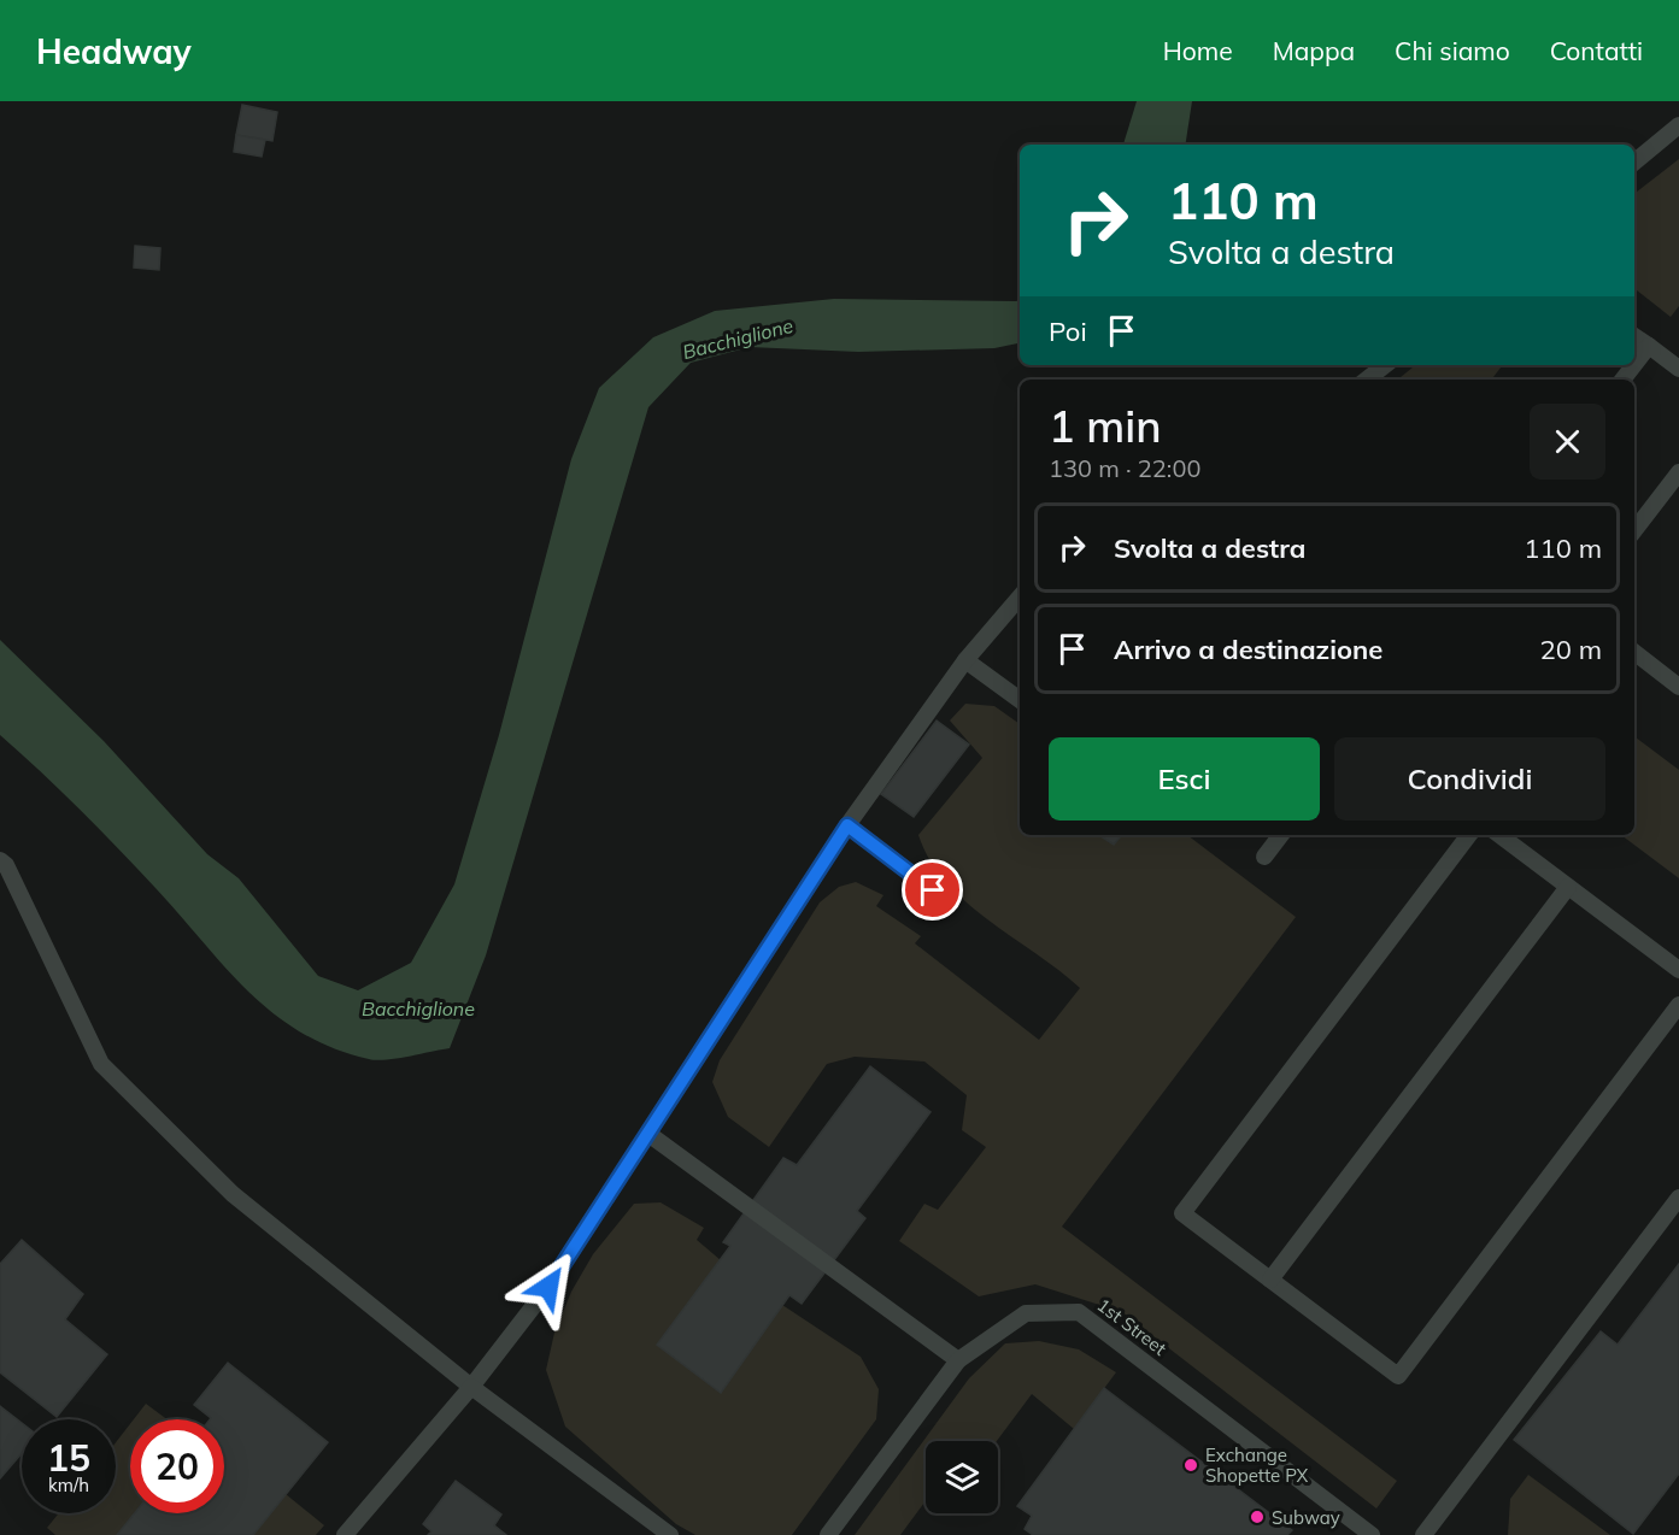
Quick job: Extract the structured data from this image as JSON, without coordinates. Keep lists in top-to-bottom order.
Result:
{
  "streets": {
    "lane": ["1st Street"]
  },
  "water": ["Bacchiglione"],
  "places": ["Exchange Shopette PX", "Subway"],
  "page": {
    "header": "Headway",
    "nav": [
      "Home",
      "Mappa",
      "Chi siamo",
      "Contatti"
    ],
    "turn": ["110 m", "Svolta a destra"],
    "then": "Poi",
    "heading": ["1 min", "130 m · 22:00"],
    "list": [
      {
        "name": "Svolta a destra",
        "value": "110 m"
      },
      {
        "name": "Arrivo a destinazione",
        "value": "20 m"
      }
    ],
    "buttons": ["Esci", "Condividi"],
    "speed": "15 km/h",
    "limit": "20"
  }
}
